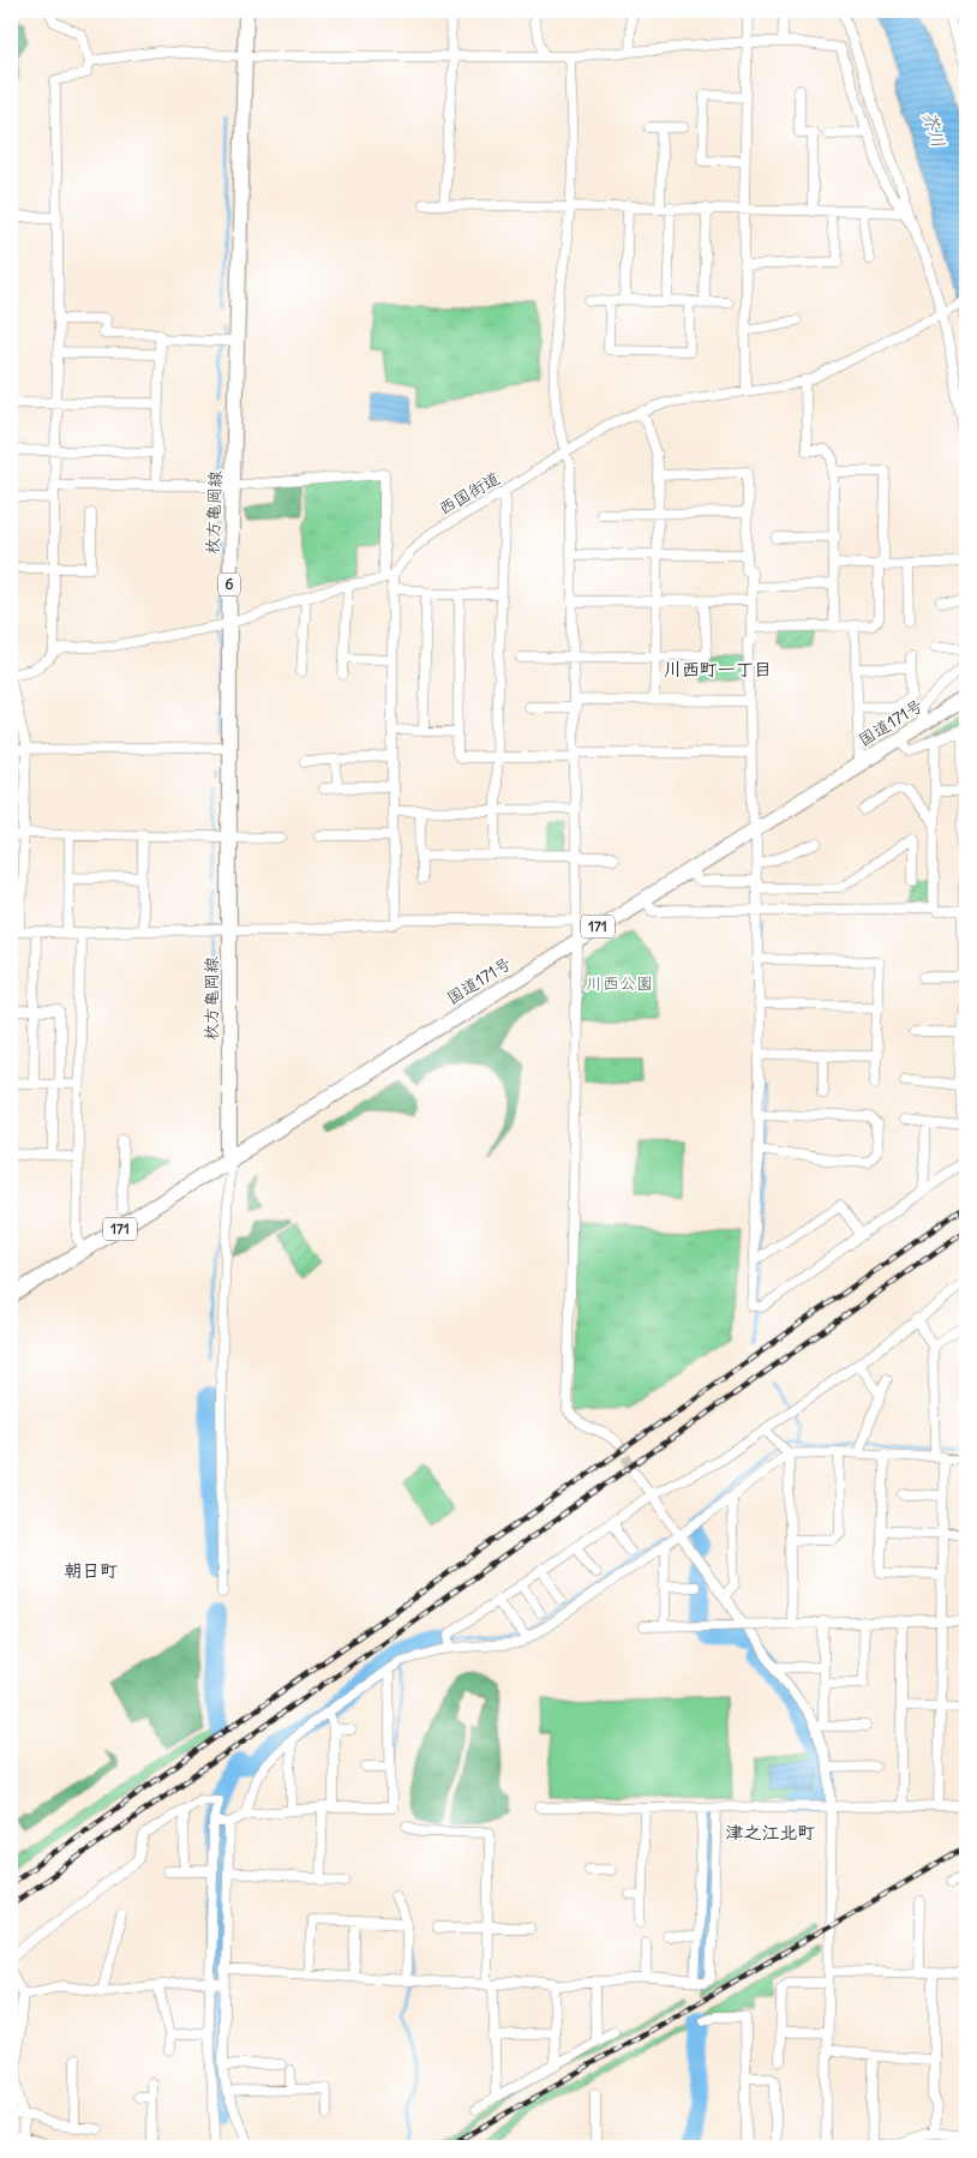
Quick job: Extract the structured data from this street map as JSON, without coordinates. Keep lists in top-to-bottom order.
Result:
{
  "streets": {
    "main road": [
      "枚方亀岡線",
      "6",
      "国道171号",
      "171"
    ],
    "street": ["西国街道"]
  },
  "crossings": [
    ["枚方亀岡線", "国道171号"]
  ],
  "districts": ["川西町一丁目", "朝日町", "津之江北町"],
  "water": ["芥川"],
  "parks": ["川西公園"]
}
